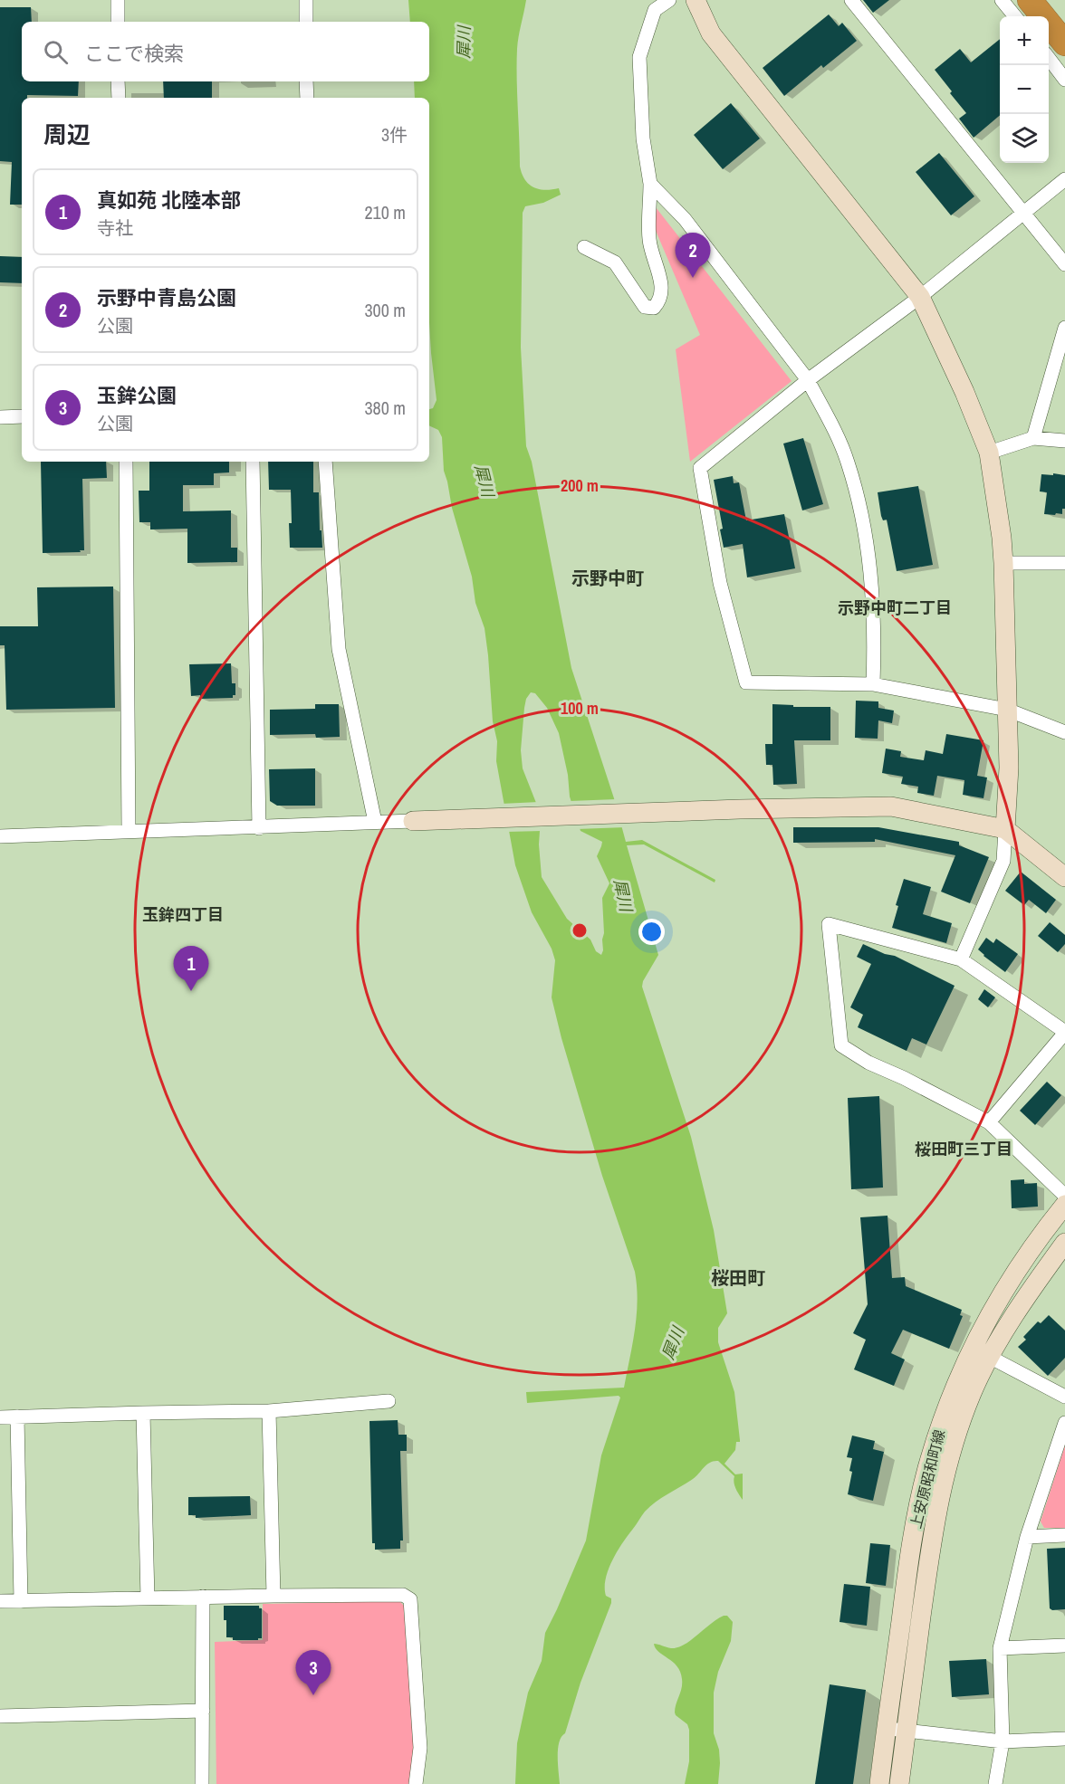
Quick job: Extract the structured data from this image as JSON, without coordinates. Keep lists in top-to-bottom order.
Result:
{
  "streets": {
    "street": ["上安原昭和町線"]
  },
  "districts": [
    "示野中町",
    "示野中町二丁目",
    "玉鉾四丁目",
    "桜田町三丁目",
    "桜田町"
  ],
  "water": ["犀川"],
  "page": {
    "map_buttons": ["+", "−"],
    "search": "ここで検索",
    "heading": ["周辺", "3件"],
    "list": [
      {
        "mark": "1",
        "name": "真如苑 北陸本部",
        "note": "寺社",
        "value": "210 m"
      },
      {
        "mark": "2",
        "name": "示野中青島公園",
        "note": "公園",
        "value": "300 m"
      },
      {
        "mark": "3",
        "name": "玉鉾公園",
        "note": "公園",
        "value": "380 m"
      }
    ],
    "pins": ["2", "1", "3"]
  },
  "rings": ["200 m", "100 m"]
}
